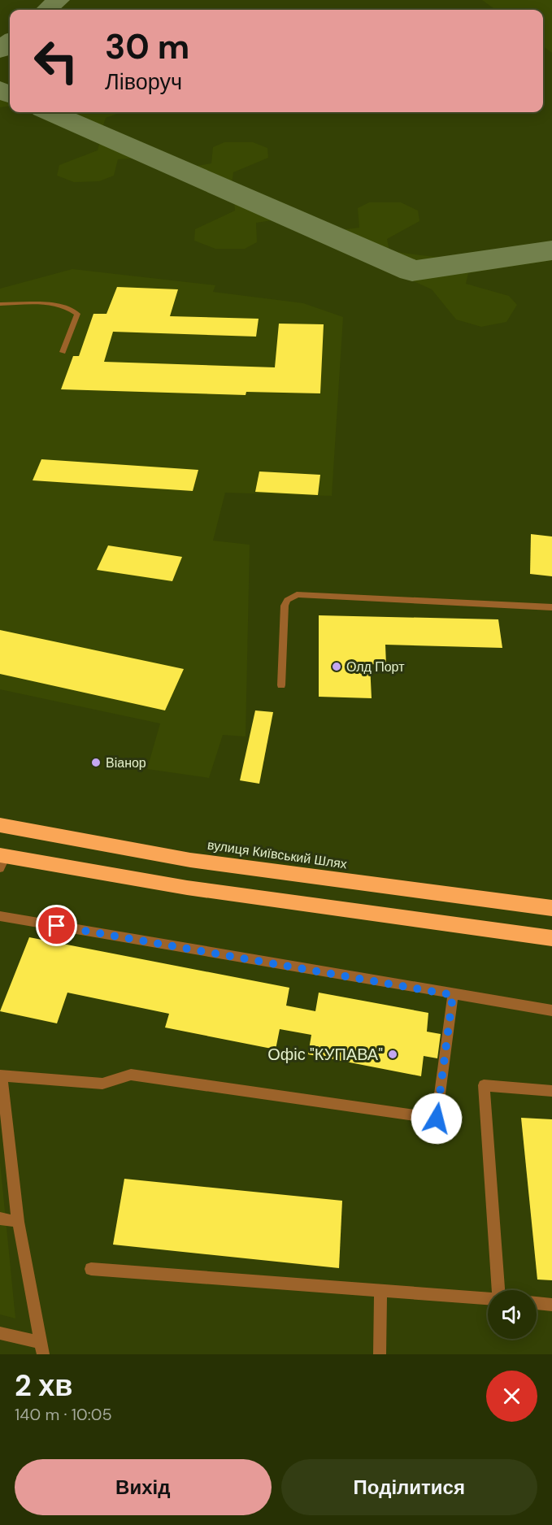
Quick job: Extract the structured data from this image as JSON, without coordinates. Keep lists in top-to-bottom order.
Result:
{
  "streets": {
    "highway": ["вулиця Київський Шлях"]
  },
  "places": ["Олд Порт", "Віанор", "Офіс \"КУПАВА\""],
  "page": {
    "turn": ["30 m", "Ліворуч"],
    "heading": ["2 хв", "140 m · 10:05"],
    "buttons": ["Вихід", "Поділитися"]
  }
}
